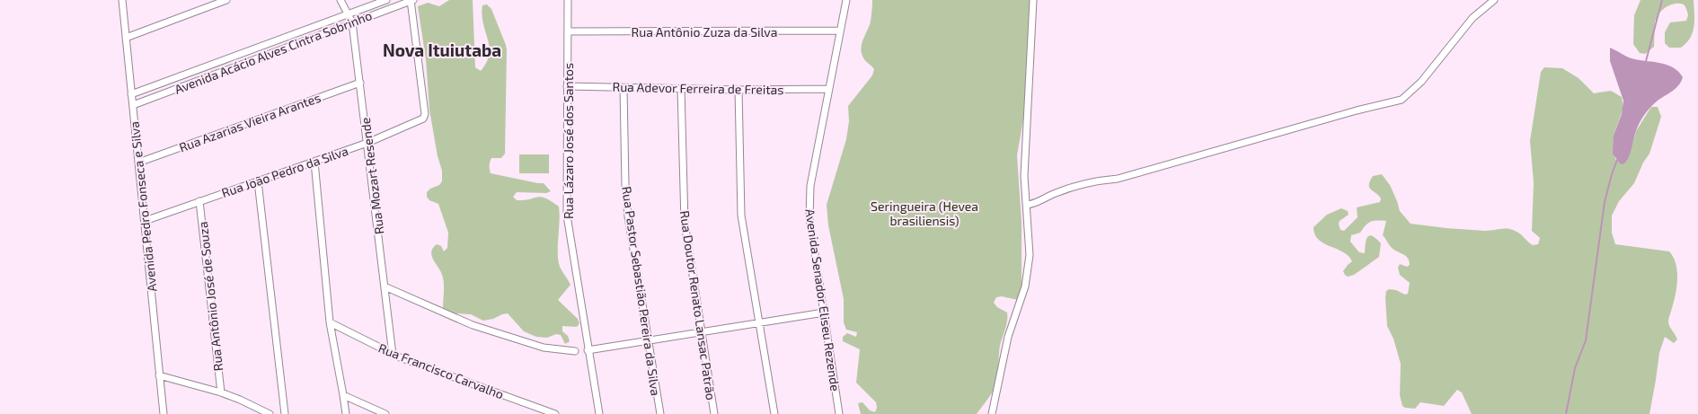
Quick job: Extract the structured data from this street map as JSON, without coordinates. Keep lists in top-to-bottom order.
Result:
{
  "streets": {
    "street": [
      "Rua Antônio Zuza da Silva",
      "Avenida Acácio Alves Cintra Sobrinho",
      "Rua Adevor Ferreira de Freitas",
      "Rua Azarias Vieira Arantes",
      "Rua Lázaro José dos Santos",
      "Rua João Pedro da Silva",
      "Rua Mozart Resende",
      "Avenida Pedro Fonseca e Silva",
      "Rua Pastor Sebastião Pereira da Silva",
      "Rua Antônio José de Souza",
      "Avenida Senador Eliseu Rezende",
      "Rua Doutor Renato Lansac Patrão",
      "Rua Francisco Carvalho"
    ]
  },
  "crossings": [
    ["Rua Antônio Zuza da Silva", "Rua Lázaro José dos Santos"],
    ["Rua Antônio Zuza da Silva", "Avenida Senador Eliseu Rezende"],
    ["Avenida Acácio Alves Cintra Sobrinho", "Rua João Pedro da Silva"],
    ["Avenida Acácio Alves Cintra Sobrinho", "Rua Mozart Resende"],
    ["Avenida Acácio Alves Cintra Sobrinho", "Avenida Pedro Fonseca e Silva"],
    ["Rua Adevor Ferreira de Freitas", "Rua Lázaro José dos Santos"],
    ["Rua Adevor Ferreira de Freitas", "Rua Pastor Sebastião Pereira da Silva"],
    ["Rua Adevor Ferreira de Freitas", "Avenida Senador Eliseu Rezende"],
    ["Rua Adevor Ferreira de Freitas", "Rua Doutor Renato Lansac Patrão"],
    ["Rua Azarias Vieira Arantes", "Rua Mozart Resende"],
    ["Rua Azarias Vieira Arantes", "Avenida Pedro Fonseca e Silva"],
    ["Rua João Pedro da Silva", "Rua Mozart Resende"],
    ["Rua João Pedro da Silva", "Avenida Pedro Fonseca e Silva"],
    ["Rua João Pedro da Silva", "Rua Antônio José de Souza"],
    ["Rua Mozart Resende", "Rua Francisco Carvalho"]
  ],
  "districts": ["Nova Ituiutaba"],
  "parks": ["Seringueira (Hevea brasiliensis)"]
}
